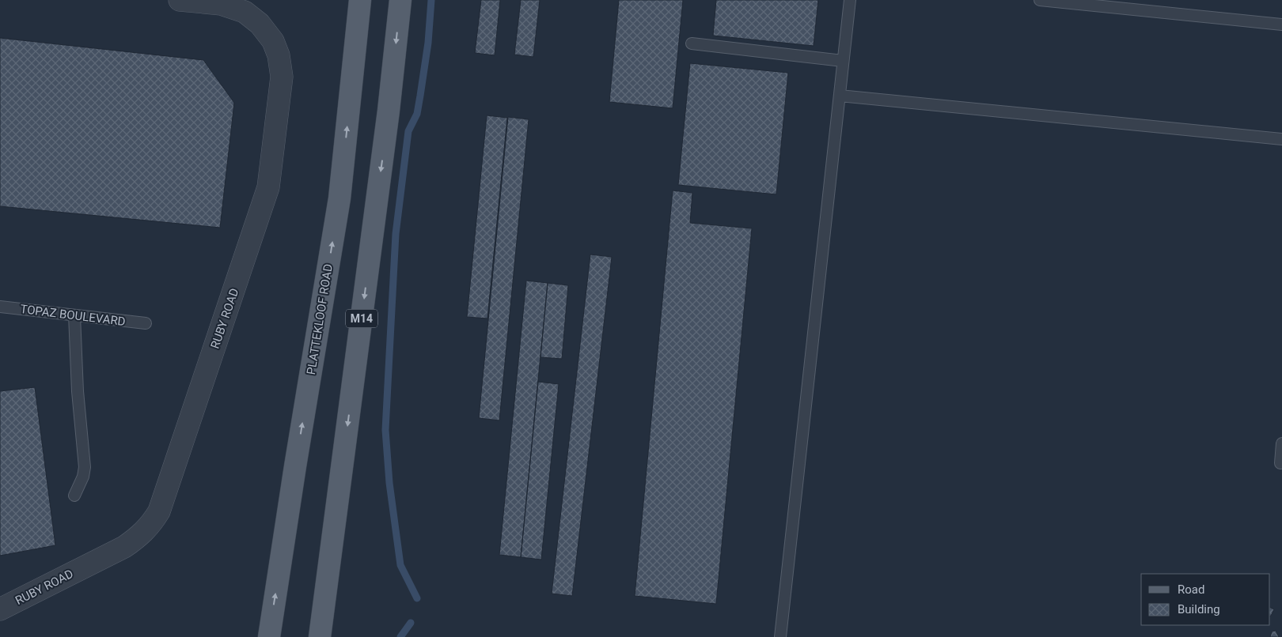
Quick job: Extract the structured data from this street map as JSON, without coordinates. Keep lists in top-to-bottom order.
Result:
{
  "streets": {
    "main road": ["M14", "PLATTEKLOOF ROAD"],
    "street": ["RUBY ROAD"],
    "lane": ["TOPAZ BOULEVARD"]
  },
  "legend": ["Road", "Building"]
}
